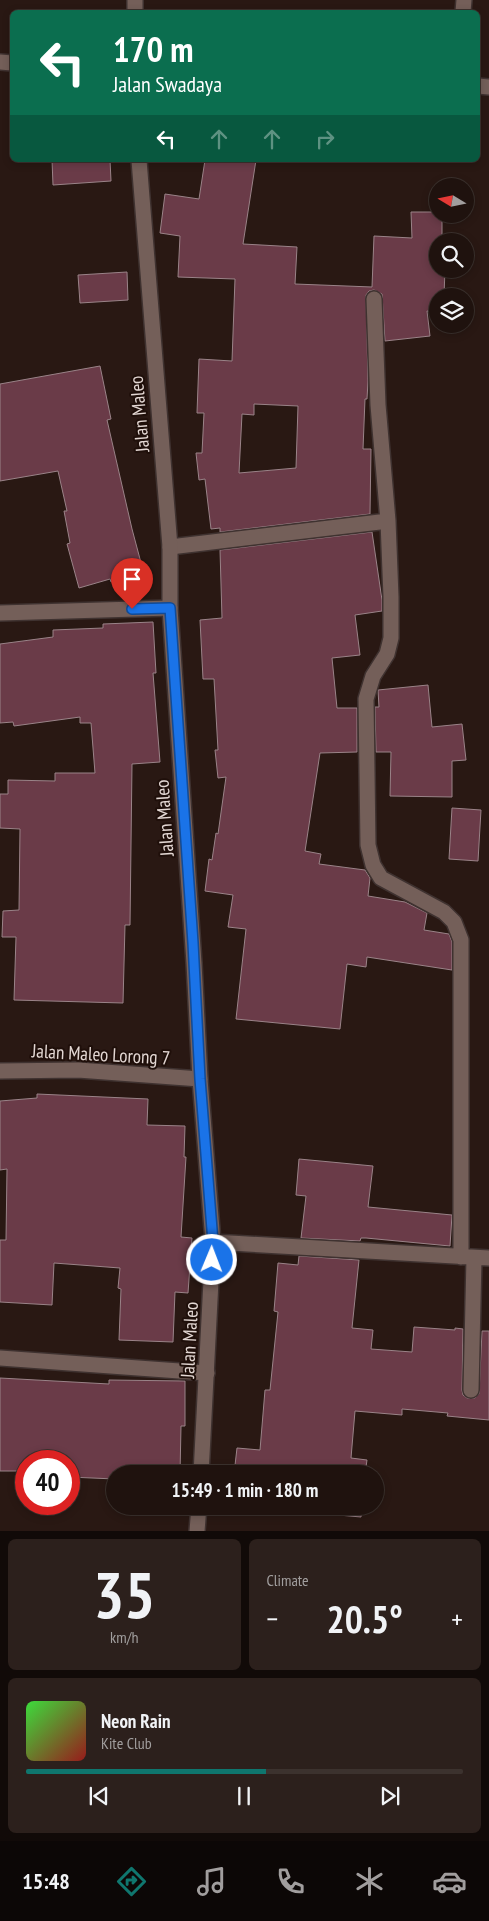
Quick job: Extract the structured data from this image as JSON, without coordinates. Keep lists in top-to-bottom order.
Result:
{
  "streets": {
    "street": ["Jalan Maleo", "Jalan Maleo Lorong 7"]
  },
  "crossings": [
    ["Jalan Maleo", "Jalan Maleo Lorong 7"]
  ],
  "north": "left",
  "page": {
    "turn": ["170 m", "Jalan Swadaya"],
    "limit": "40",
    "trip": "15:49 · 1 min · 180 m",
    "tile": [
      ["35", "km/h"],
      "Climate"
    ],
    "heat": ["−", "20.5°", "+"],
    "song": ["Neon Rain", "Kite Club"],
    "tabs": "15:48"
  }
}
